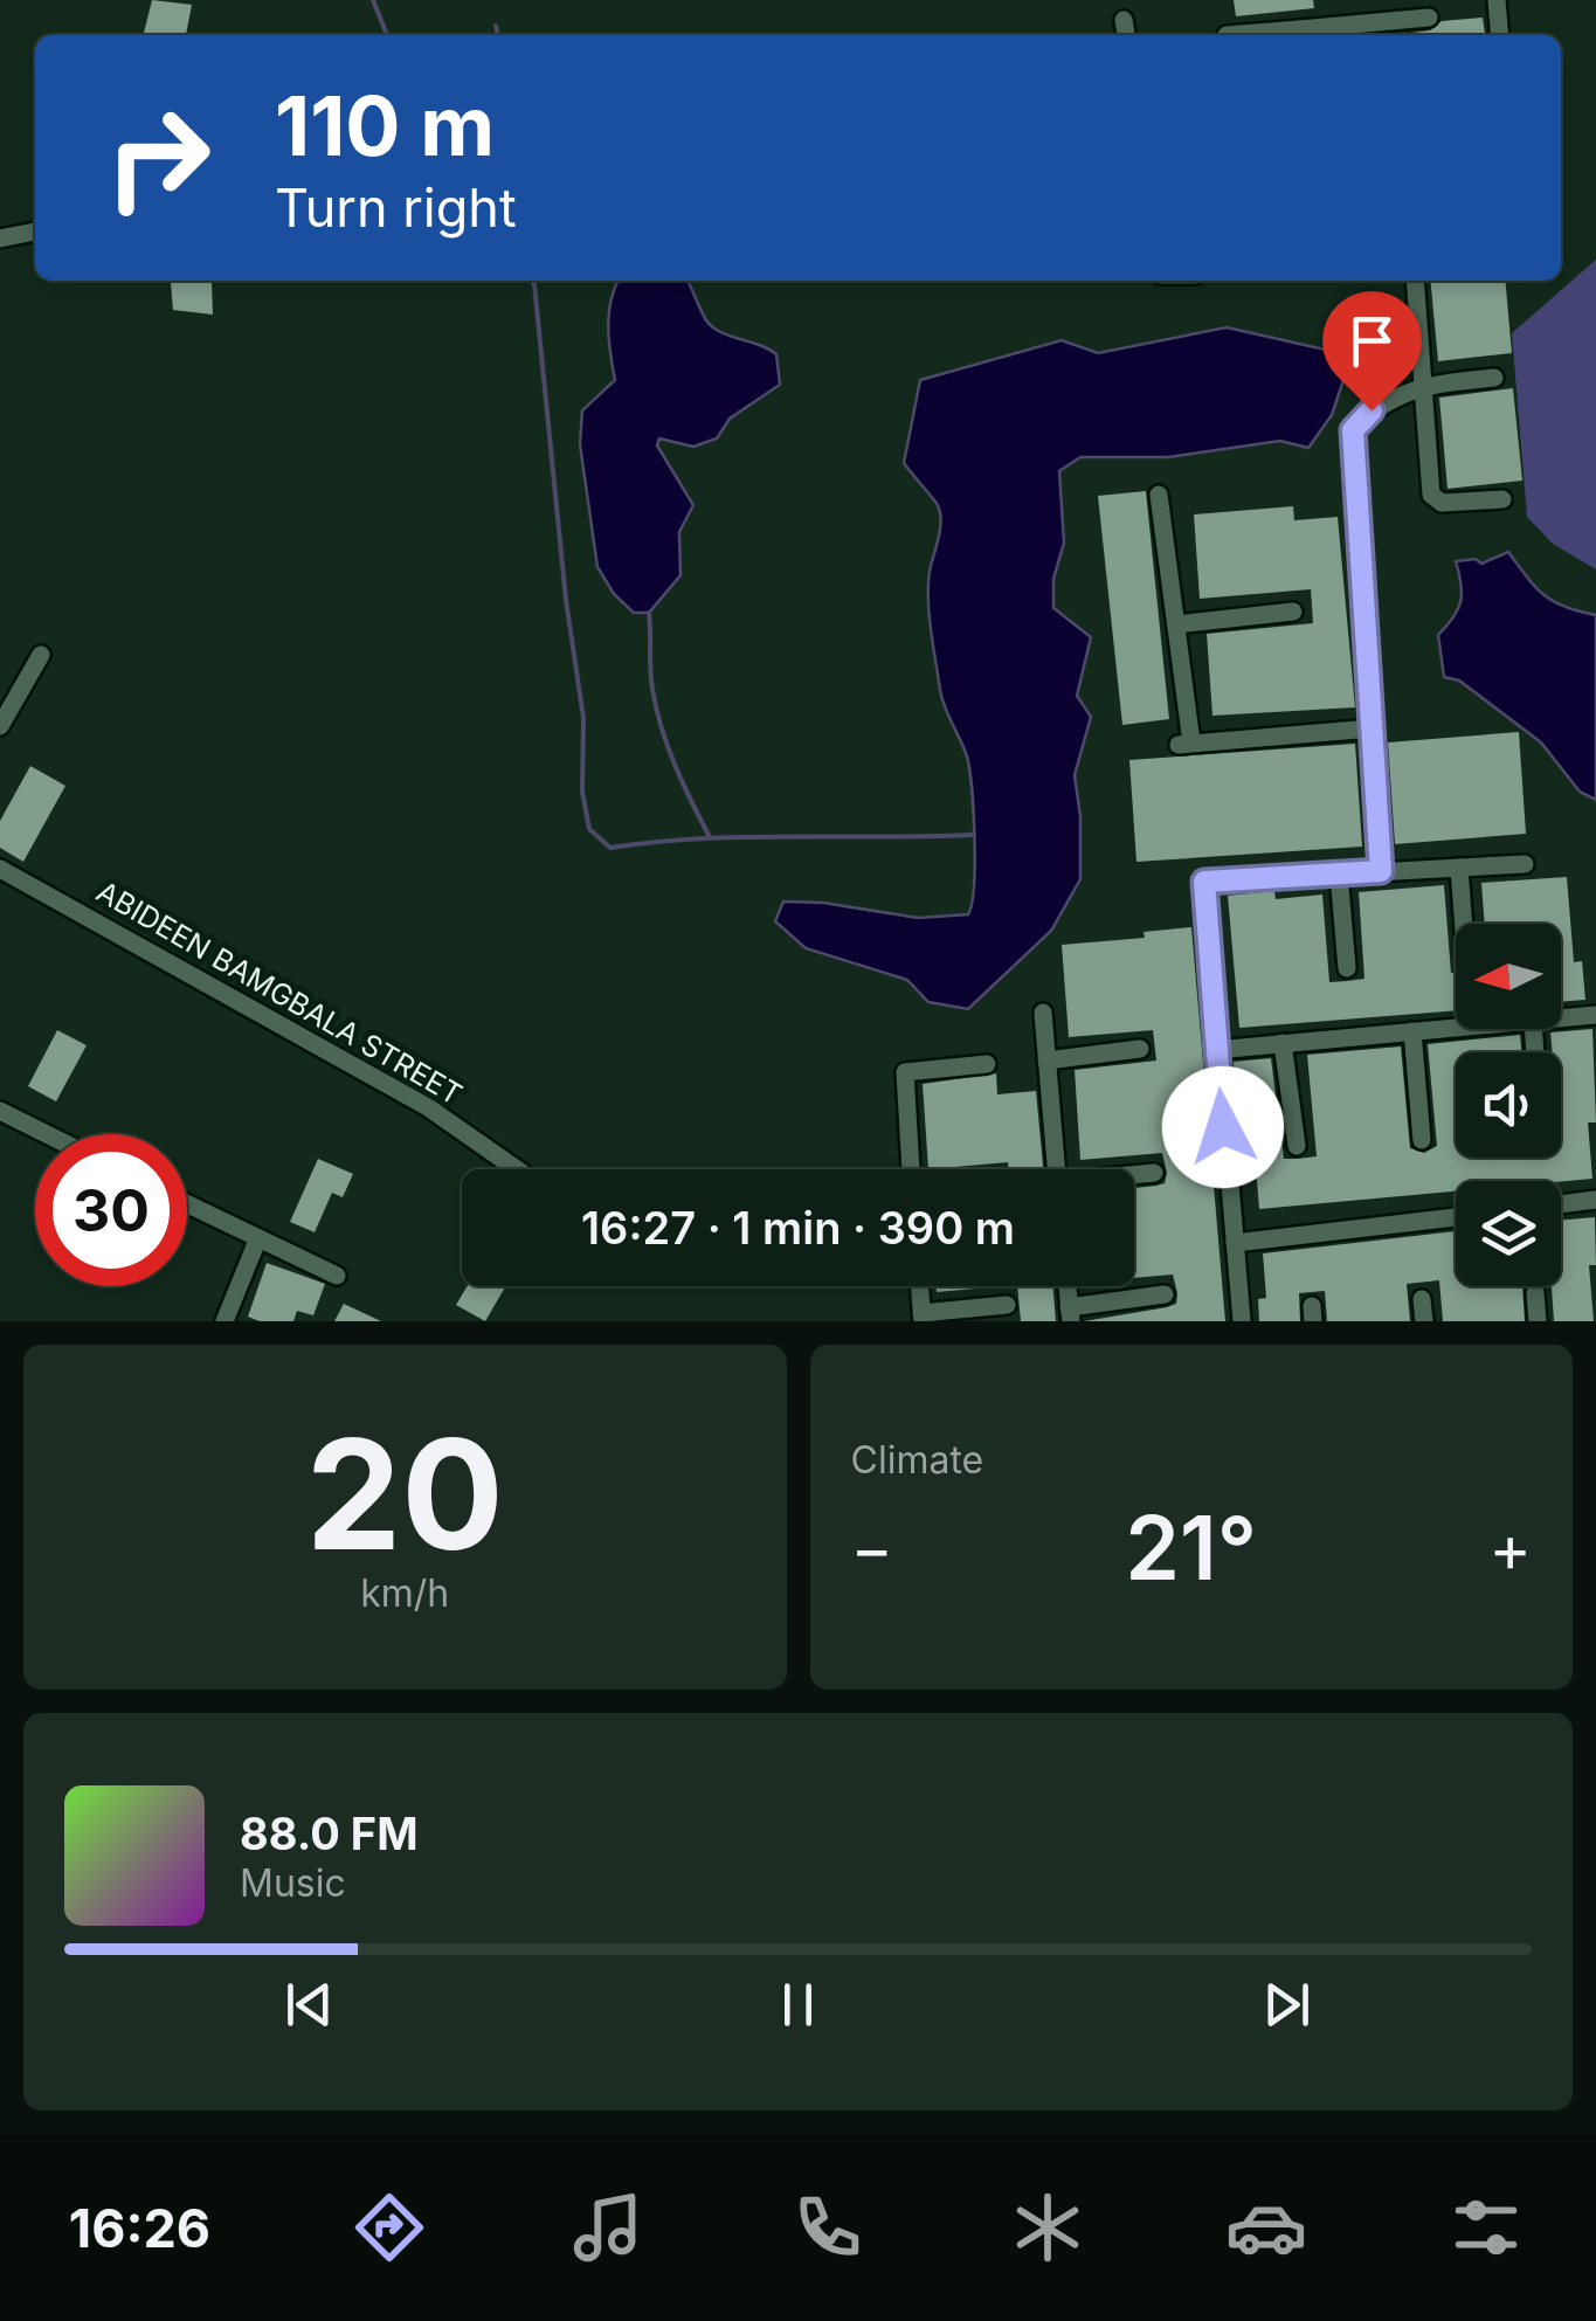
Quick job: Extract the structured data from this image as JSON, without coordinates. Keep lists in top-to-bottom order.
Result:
{
  "streets": {
    "street": ["ABIDEEN BAMGBALA STREET"]
  },
  "north": "left",
  "page": {
    "turn": ["110 m", "Turn right"],
    "limit": "30",
    "trip": "16:27 · 1 min · 390 m",
    "tile": [
      ["20", "km/h"],
      "Climate"
    ],
    "heat": ["−", "21°", "+"],
    "song": ["88.0 FM", "Music"],
    "tabs": "16:26"
  }
}
